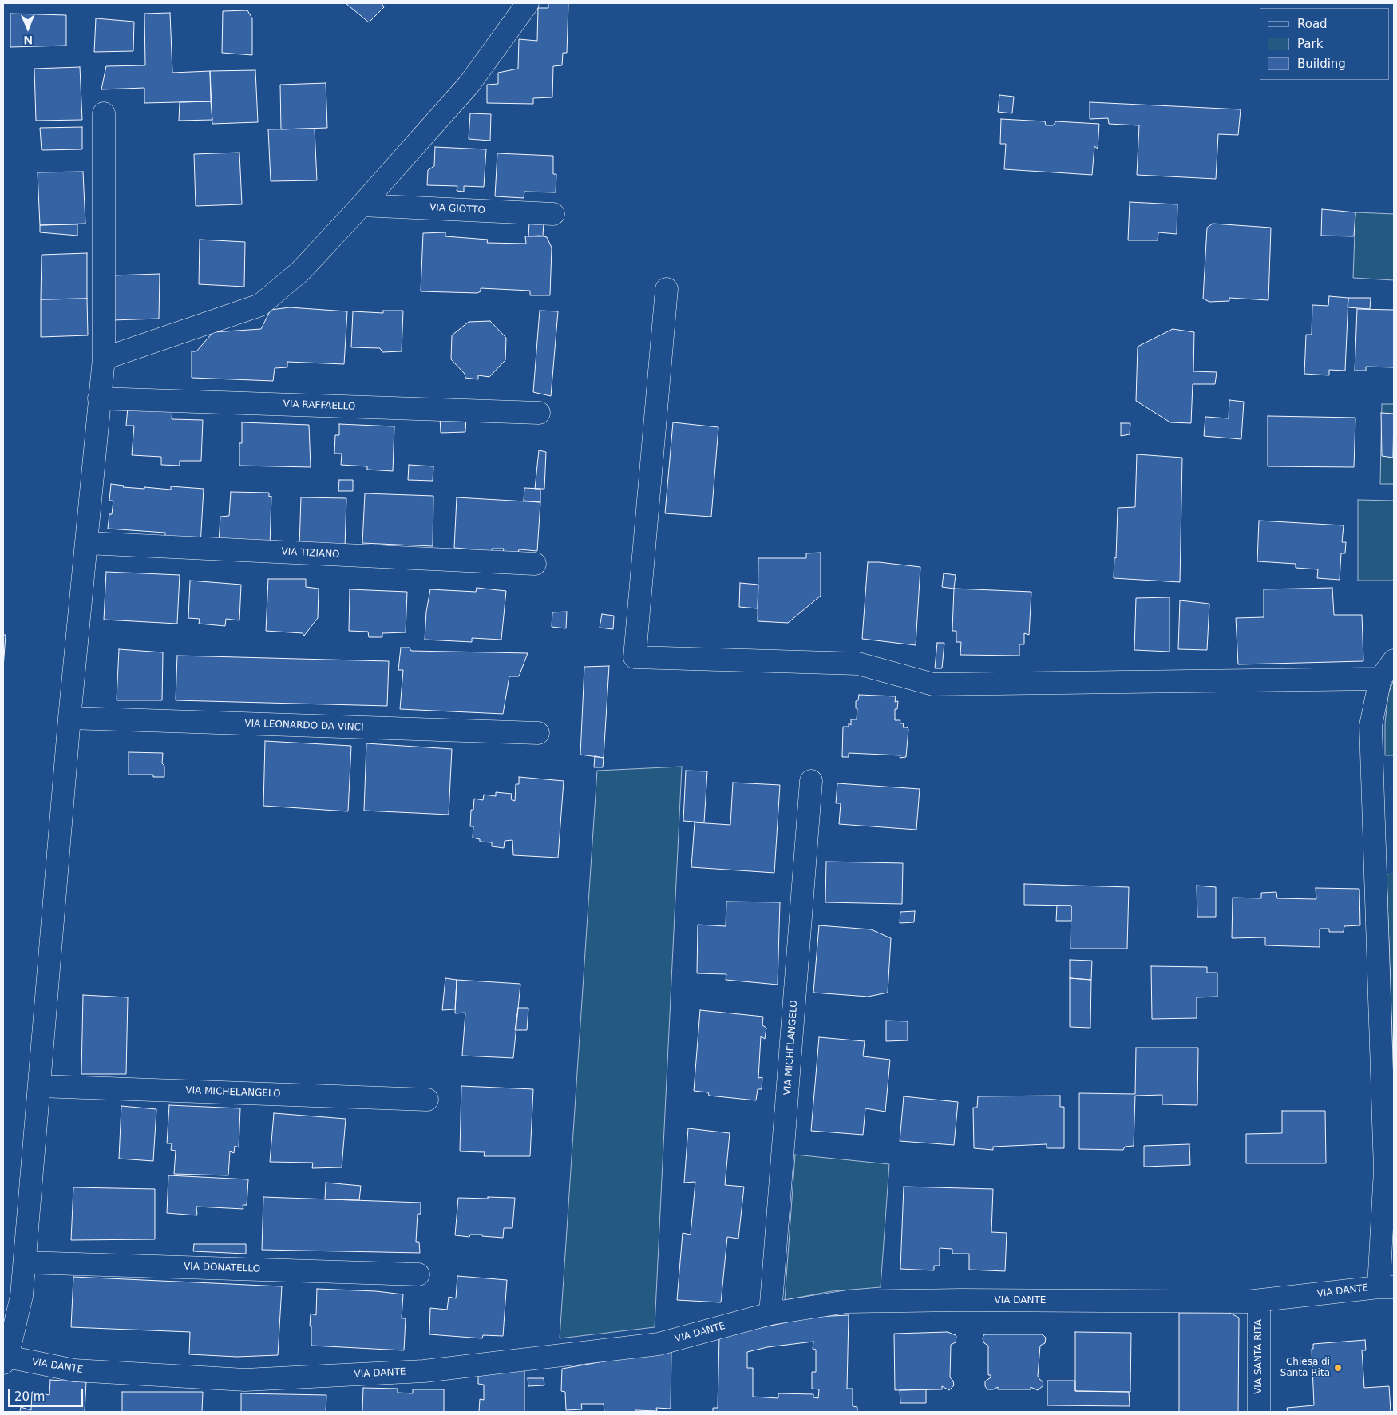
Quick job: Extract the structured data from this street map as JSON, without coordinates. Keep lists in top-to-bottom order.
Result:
{
  "streets": {
    "street": [
      "VIA GIOTTO",
      "VIA RAFFAELLO",
      "VIA TIZIANO",
      "VIA LEONARDO DA VINCI",
      "VIA MICHELANGELO",
      "VIA DONATELLO",
      "VIA DANTE",
      "VIA SANTA RITA"
    ]
  },
  "crossings": [
    ["VIA MICHELANGELO", "VIA DANTE"],
    ["VIA DANTE", "VIA SANTA RITA"]
  ],
  "places": ["Chiesa di Santa Rita"],
  "legend": ["Road", "Park", "Building"],
  "scale_bar": "20 m",
  "north": "bottom"
}
